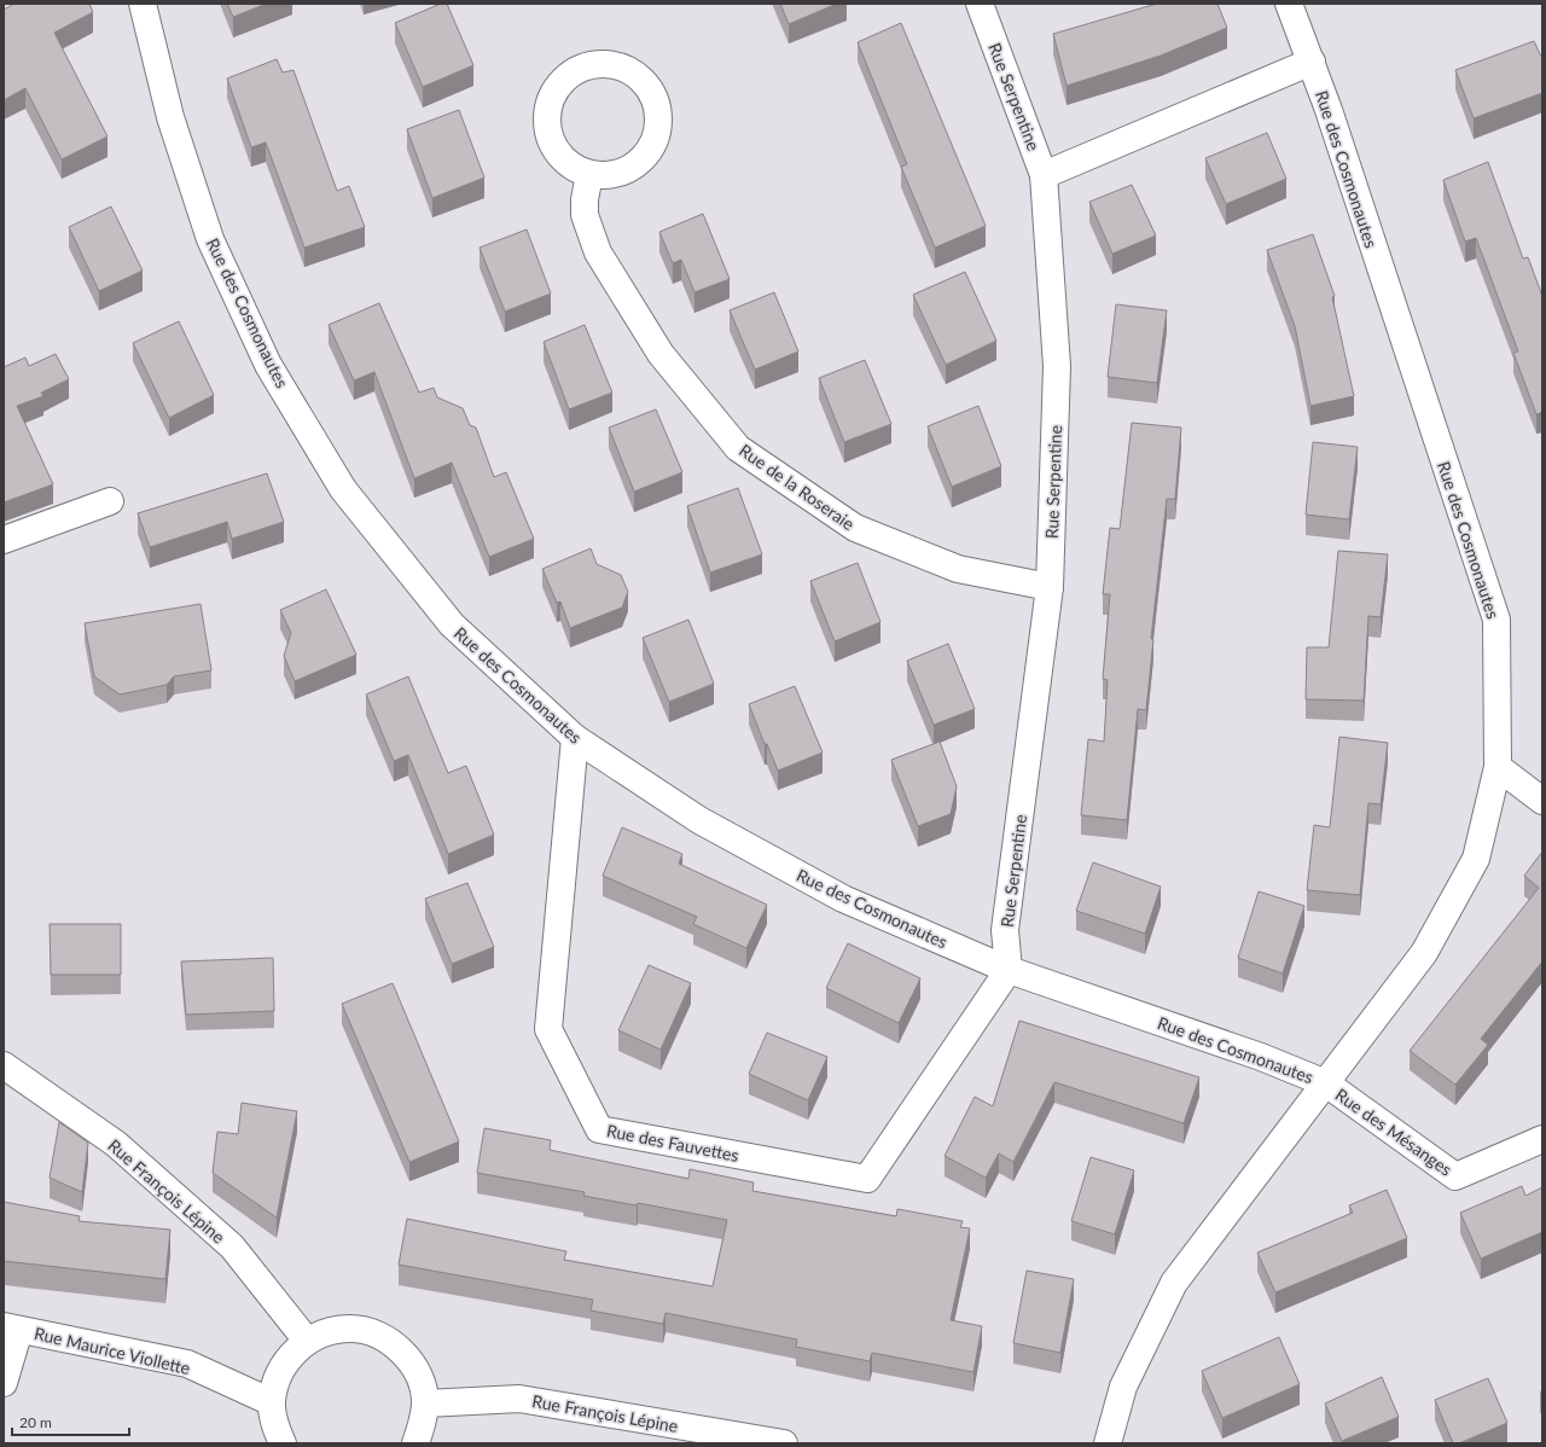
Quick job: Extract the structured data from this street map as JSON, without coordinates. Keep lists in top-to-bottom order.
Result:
{
  "streets": {
    "street": [
      "Rue Serpentine",
      "Rue des Cosmonautes",
      "Rue de la Roseraie",
      "Rue des Mésanges",
      "Rue des Fauvettes",
      "Rue François Lépine",
      "Rue Maurice Viollette"
    ]
  },
  "crossings": [
    ["Rue Serpentine", "Rue des Cosmonautes"],
    ["Rue Serpentine", "Rue de la Roseraie"],
    ["Rue Serpentine", "Rue des Fauvettes"],
    ["Rue des Cosmonautes", "Rue des Mésanges"],
    ["Rue des Cosmonautes", "Rue des Fauvettes"]
  ],
  "scale_bar": "20 m"
}
